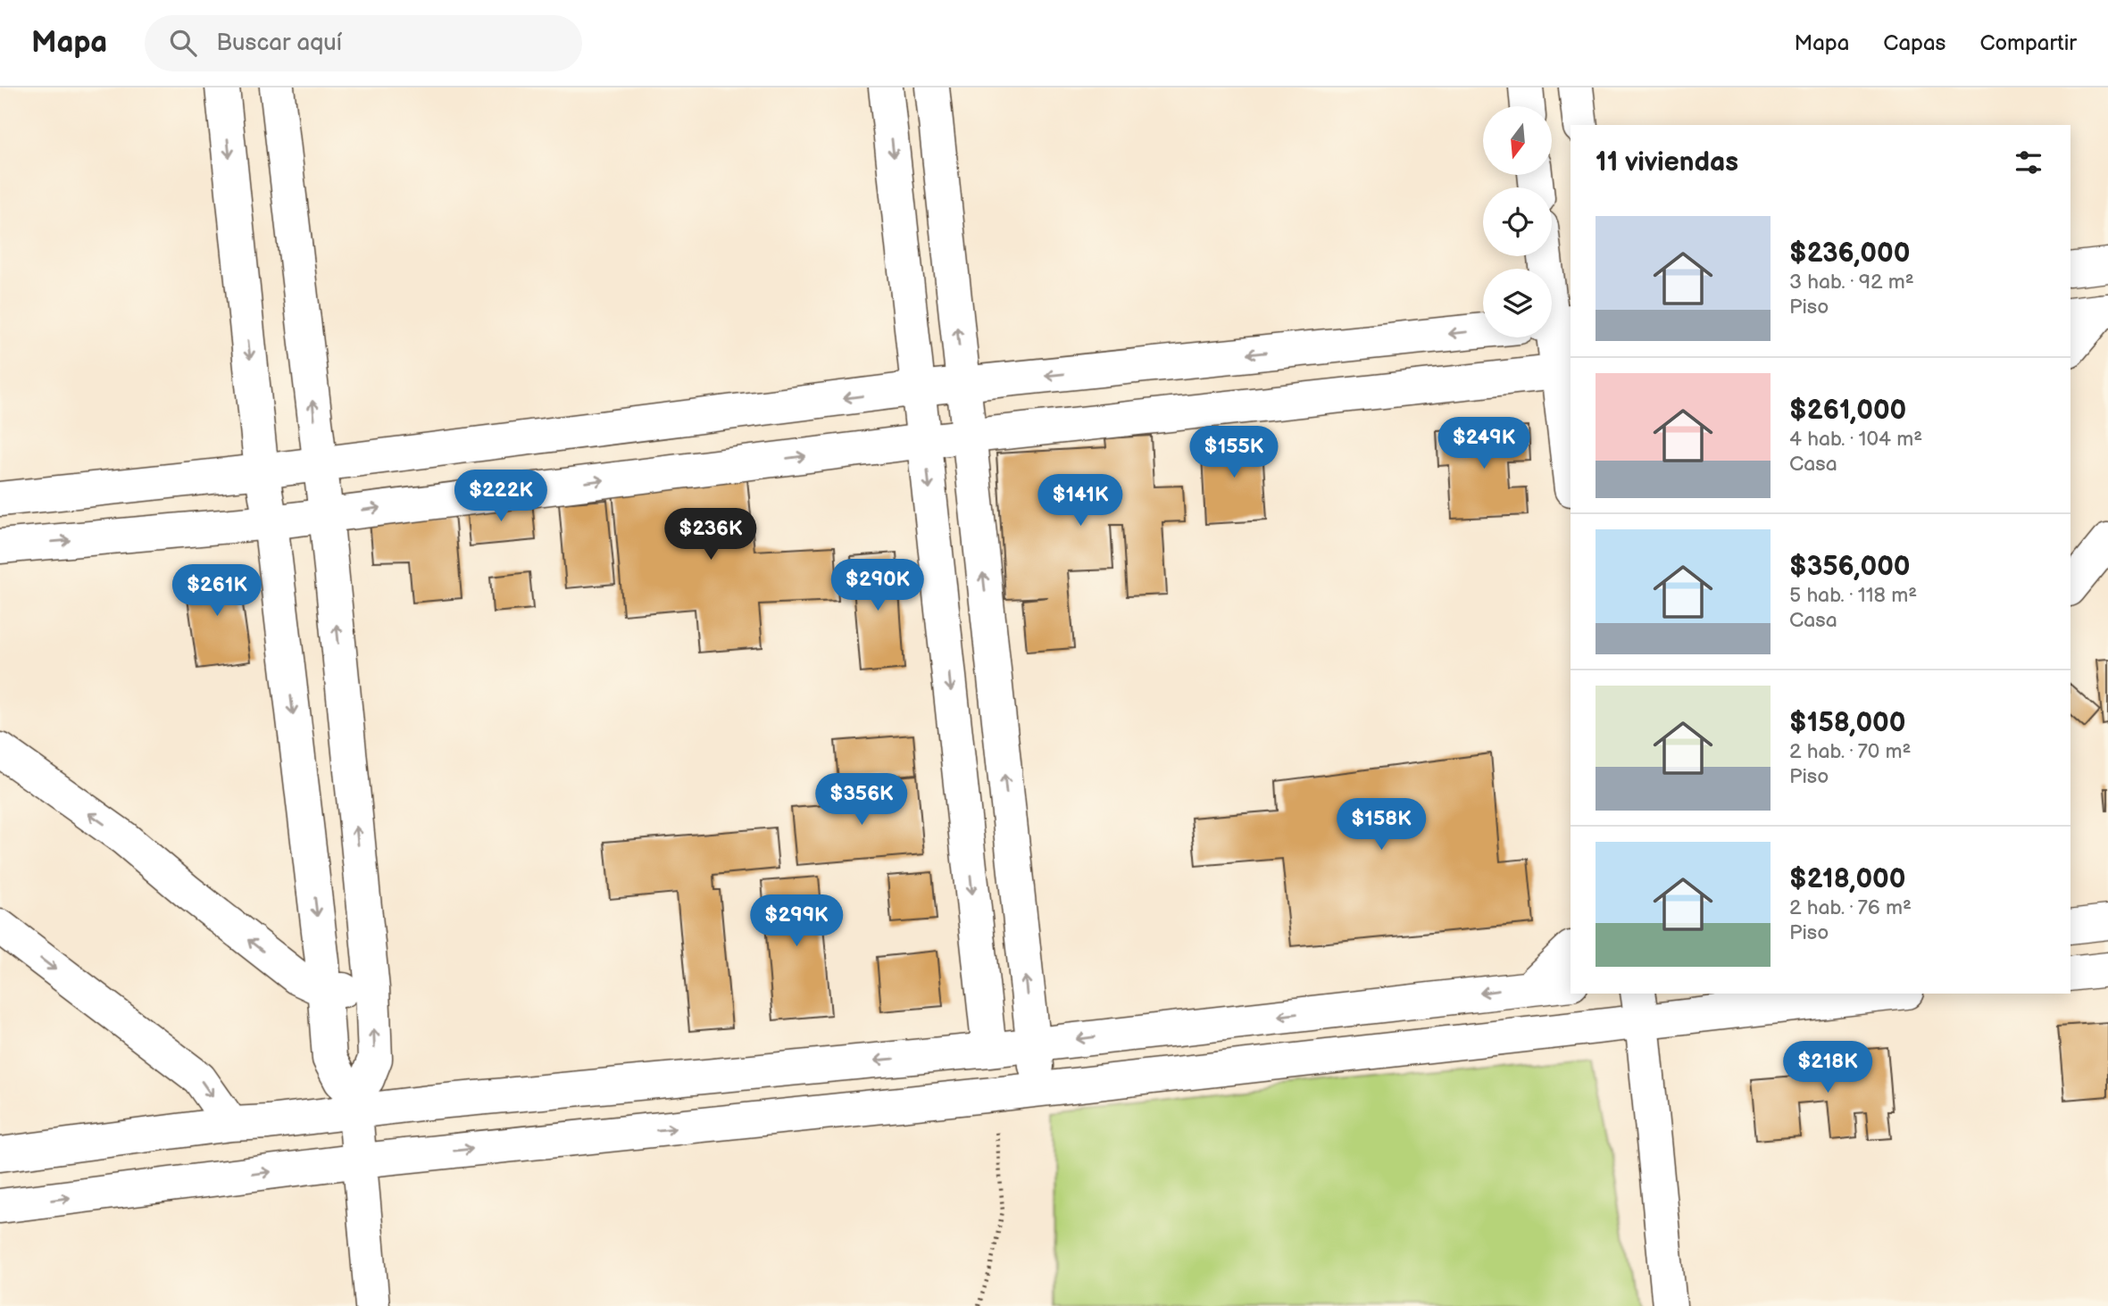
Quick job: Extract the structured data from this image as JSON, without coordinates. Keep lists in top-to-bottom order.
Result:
{
  "north": "bottom",
  "page": {
    "header": "Mapa",
    "search": "Buscar aquí",
    "nav": ["Mapa", "Capas", "Compartir"],
    "heading": "11 viviendas",
    "list": [
      {
        "name": "$236,000",
        "note": "3 hab. · 92 m² · Piso"
      },
      {
        "name": "$261,000",
        "note": "4 hab. · 104 m² · Casa"
      },
      {
        "name": "$356,000",
        "note": "5 hab. · 118 m² · Casa"
      },
      {
        "name": "$158,000",
        "note": "2 hab. · 70 m² · Piso"
      },
      {
        "name": "$218,000",
        "note": "2 hab. · 76 m² · Piso"
      }
    ],
    "price": [
      "$249K",
      "$155K",
      "$222K",
      "$141K",
      "$236K",
      "$290K",
      "$261K",
      "$356K",
      "$158K",
      "$299K",
      "$218K"
    ]
  }
}
